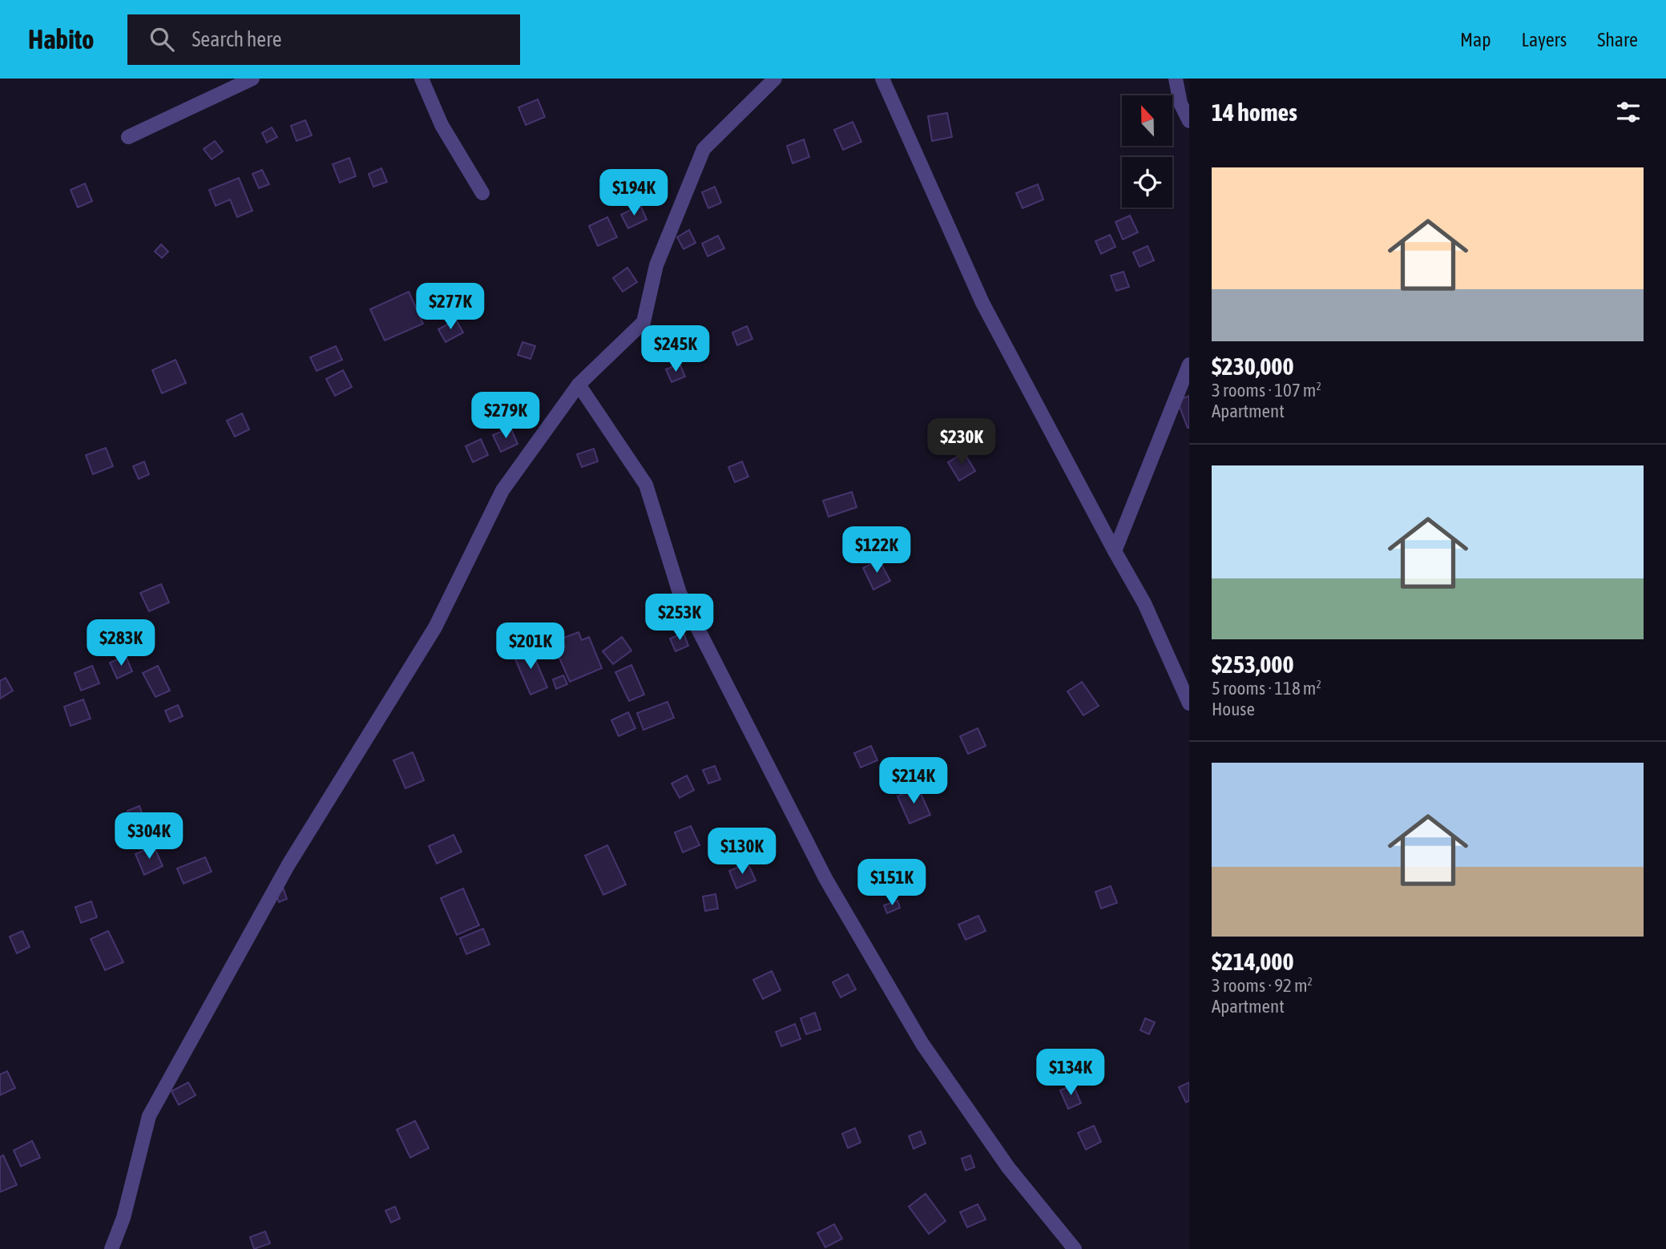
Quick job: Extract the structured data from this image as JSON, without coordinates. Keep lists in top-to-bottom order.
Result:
{
  "north": "top",
  "page": {
    "header": "Habito",
    "search": "Search here",
    "nav": ["Map", "Layers", "Share"],
    "heading": "14 homes",
    "list": [
      {
        "name": "$230,000",
        "note": "3 rooms · 107 m² · Apartment"
      },
      {
        "name": "$253,000",
        "note": "5 rooms · 118 m² · House"
      },
      {
        "name": "$214,000",
        "note": "3 rooms · 92 m² · Apartment"
      }
    ],
    "price": [
      "$194K",
      "$277K",
      "$245K",
      "$279K",
      "$230K",
      "$122K",
      "$253K",
      "$283K",
      "$201K",
      "$214K",
      "$304K",
      "$130K",
      "$151K",
      "$134K"
    ]
  }
}
